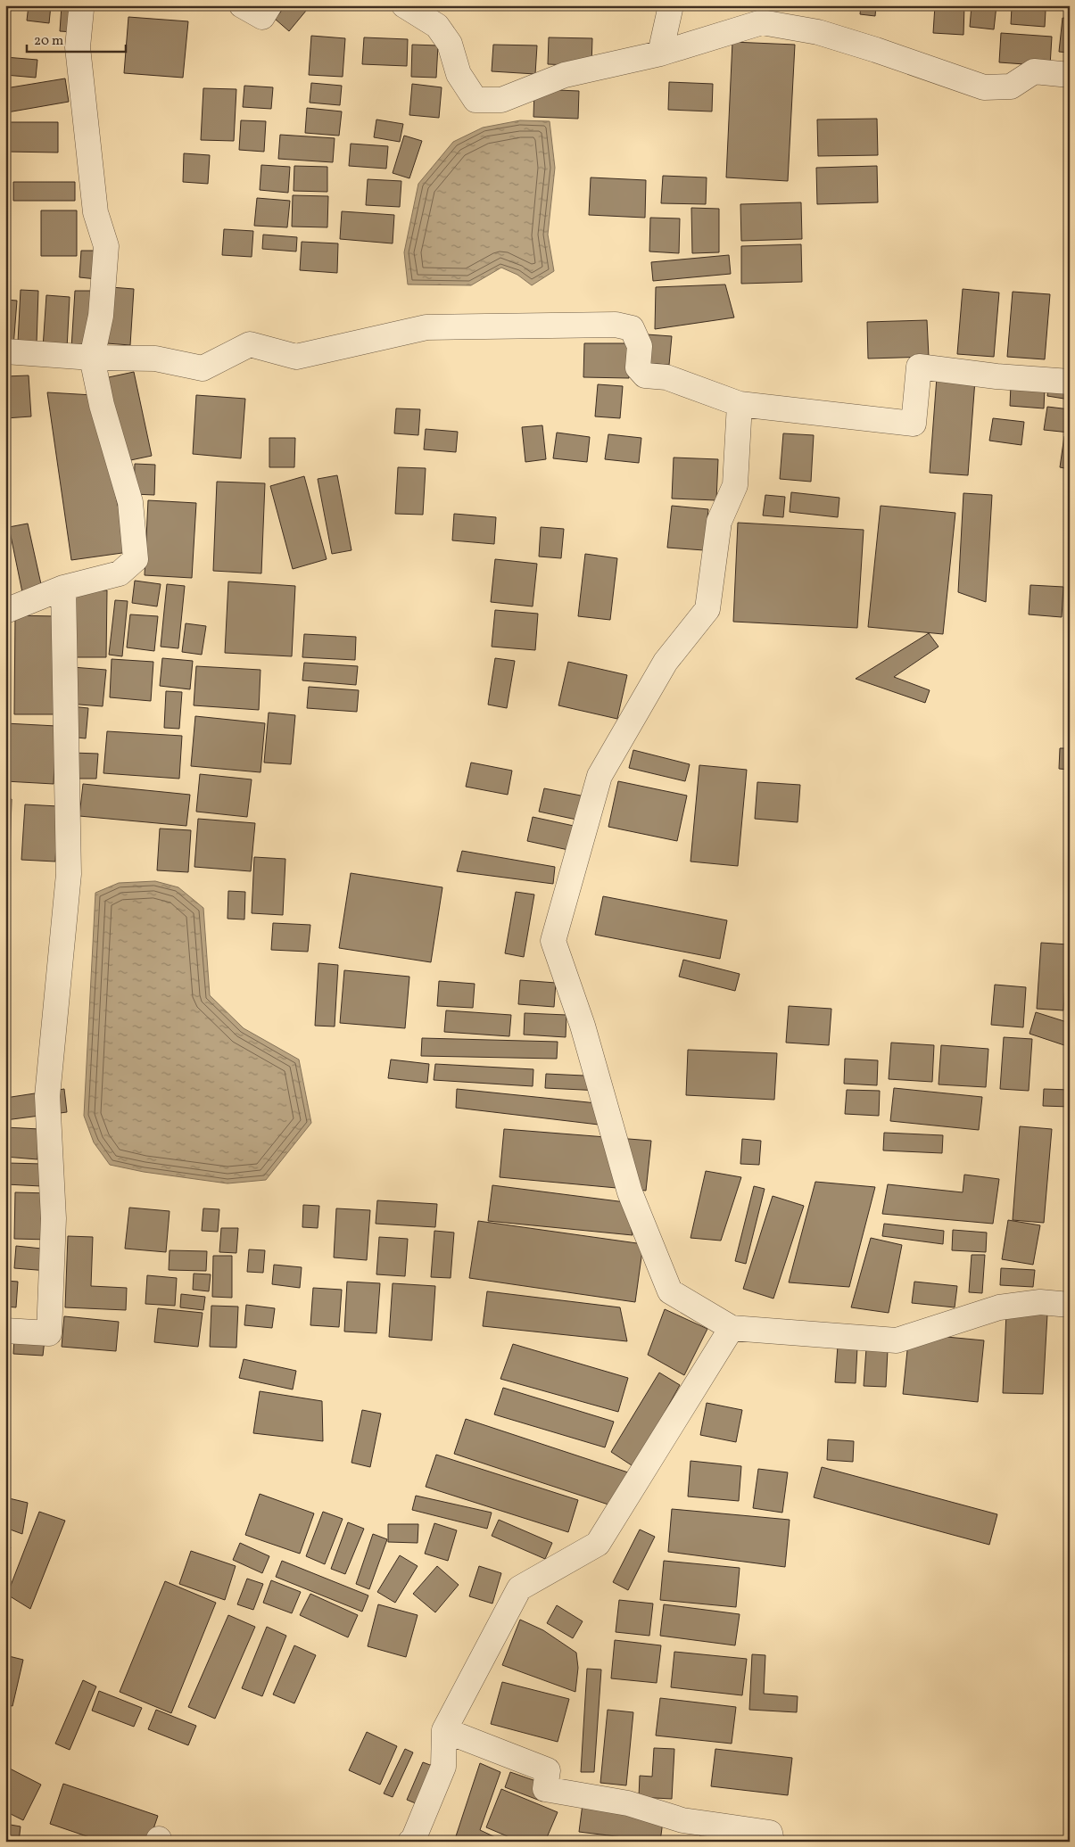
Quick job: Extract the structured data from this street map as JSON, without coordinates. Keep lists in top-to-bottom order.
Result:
{
  "scale_bar": "20 m"
}
